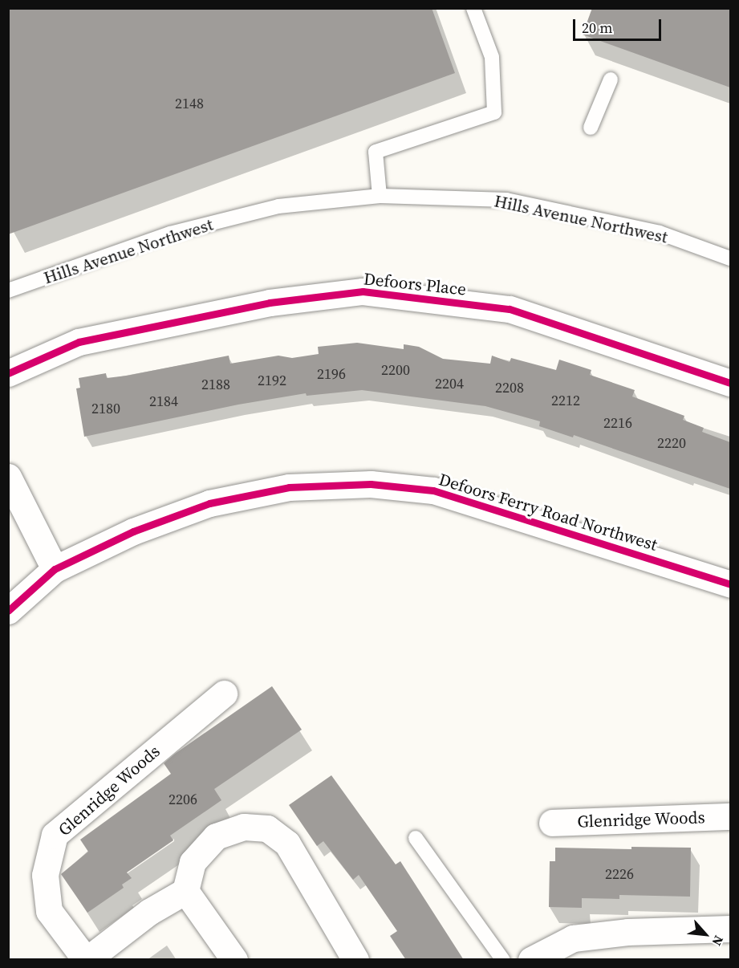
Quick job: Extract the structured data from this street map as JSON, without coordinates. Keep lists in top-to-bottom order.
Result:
{
  "streets": {
    "street": ["Defoors Place", "Defoors Ferry Road Northwest", "Glenridge Woods"],
    "lane": ["Hills Avenue Northwest"]
  },
  "house_numbers": [
    "2148",
    "2200",
    "2196",
    "2192",
    "2204",
    "2188",
    "2208",
    "2212",
    "2184",
    "2180",
    "2216",
    "2220",
    "2206",
    "2226"
  ],
  "scale_bar": "20 m",
  "north": "bottom right"
}
